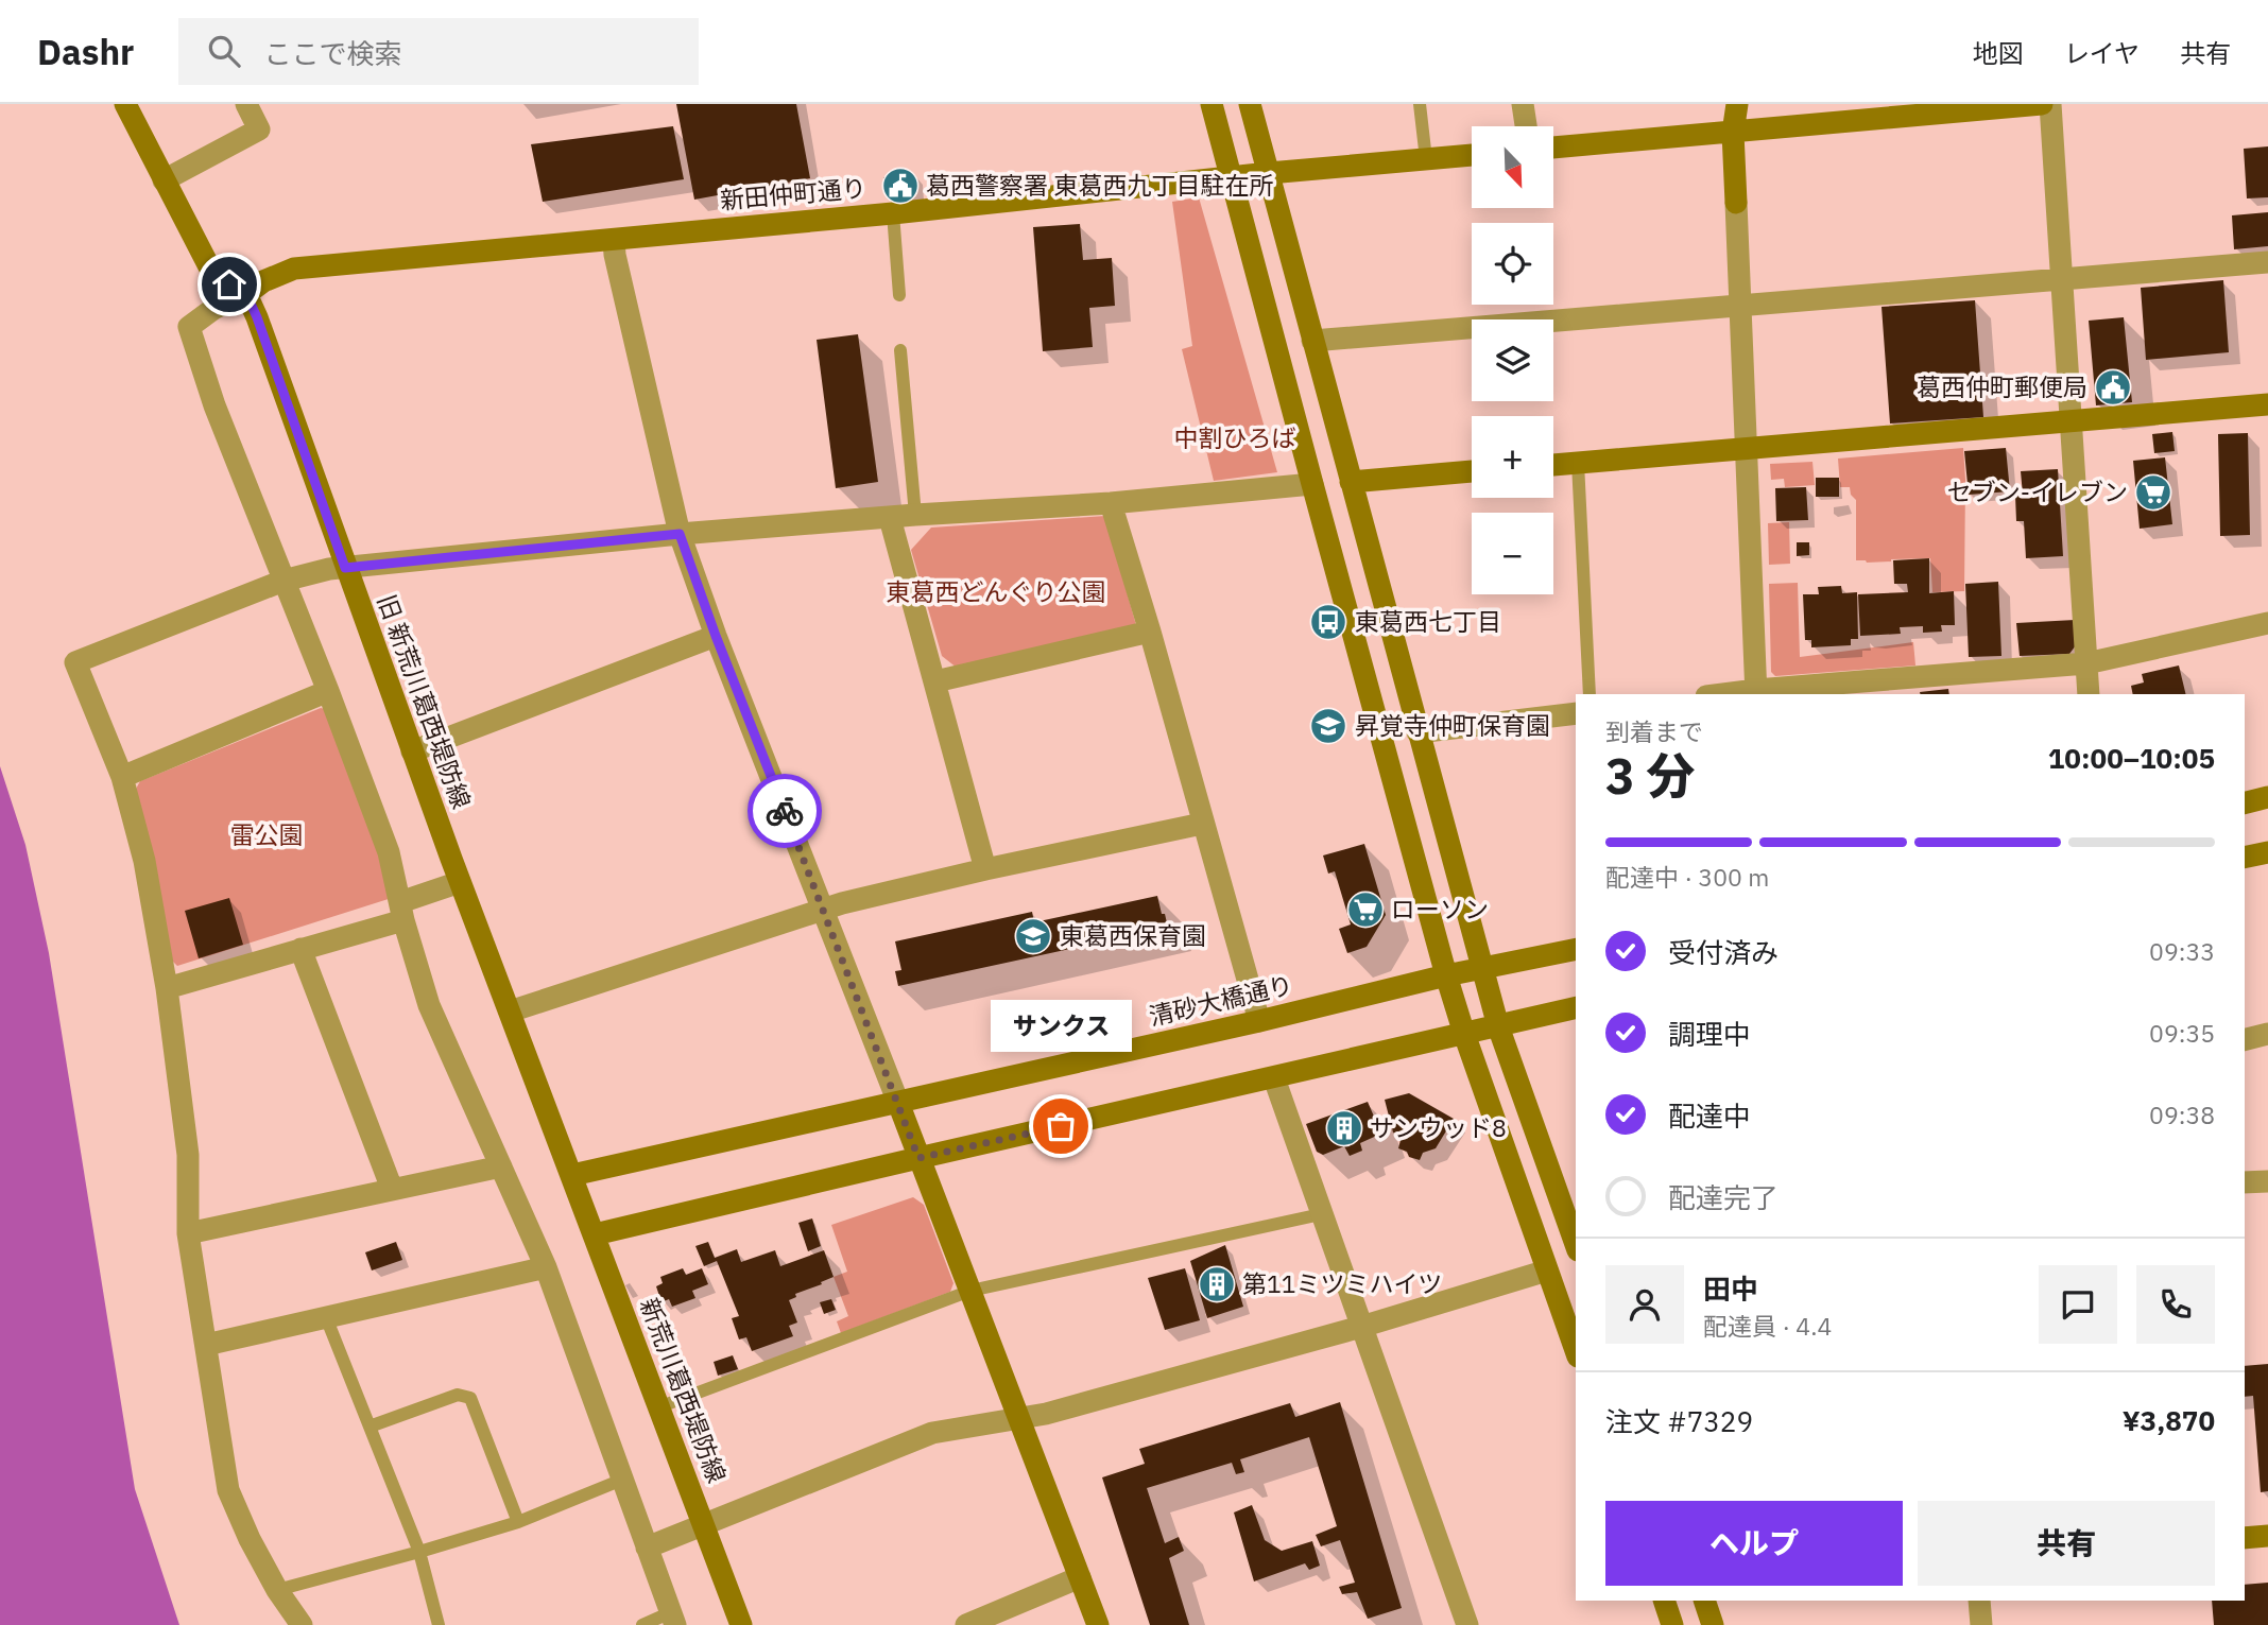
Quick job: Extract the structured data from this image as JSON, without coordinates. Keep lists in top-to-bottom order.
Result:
{
  "streets": {
    "street": [
      "新田仲町通り",
      "旧 新荒川葛西堤防線",
      "清砂大橋通り",
      "新荒川葛西堤防線"
    ]
  },
  "crossings": [
    ["新田仲町通り", "旧 新荒川葛西堤防線"],
    ["旧 新荒川葛西堤防線", "清砂大橋通り"],
    ["旧 新荒川葛西堤防線", "新荒川葛西堤防線"],
    ["清砂大橋通り", "新荒川葛西堤防線"]
  ],
  "parks": ["中割ひろば", "東葛西どんぐり公園", "雷公園"],
  "places": {
    "public building": ["葛西警察署 東葛西九丁目駐在所", "葛西仲町郵便局"],
    "supermarket": ["セブン-イレブン", "ローソン"],
    "bus stop": ["東葛西七丁目"],
    "school or university": ["昇覚寺仲町保育園", "東葛西保育園"],
    "other": ["サンクス"],
    "building": ["サンウッド8", "第11ミツミハイツ"]
  },
  "north": "bottom right",
  "page": {
    "header": "Dashr",
    "search": "ここで検索",
    "nav": ["地図", "レイヤ", "共有"],
    "map_buttons": ["+", "−"],
    "heading": ["3 分", "到着まで", "10:00–10:05"],
    "panel": [
      "田中",
      "配達員 · 4.4",
      "注文 #7329",
      "¥3,870"
    ],
    "bar": "配達中 · 300 m",
    "list": [
      ["受付済み", "09:33"],
      ["調理中", "09:35"],
      ["配達中", "09:38"],
      "配達完了"
    ],
    "bubble": "サンクス",
    "buttons": ["ヘルプ", "共有"]
  }
}
